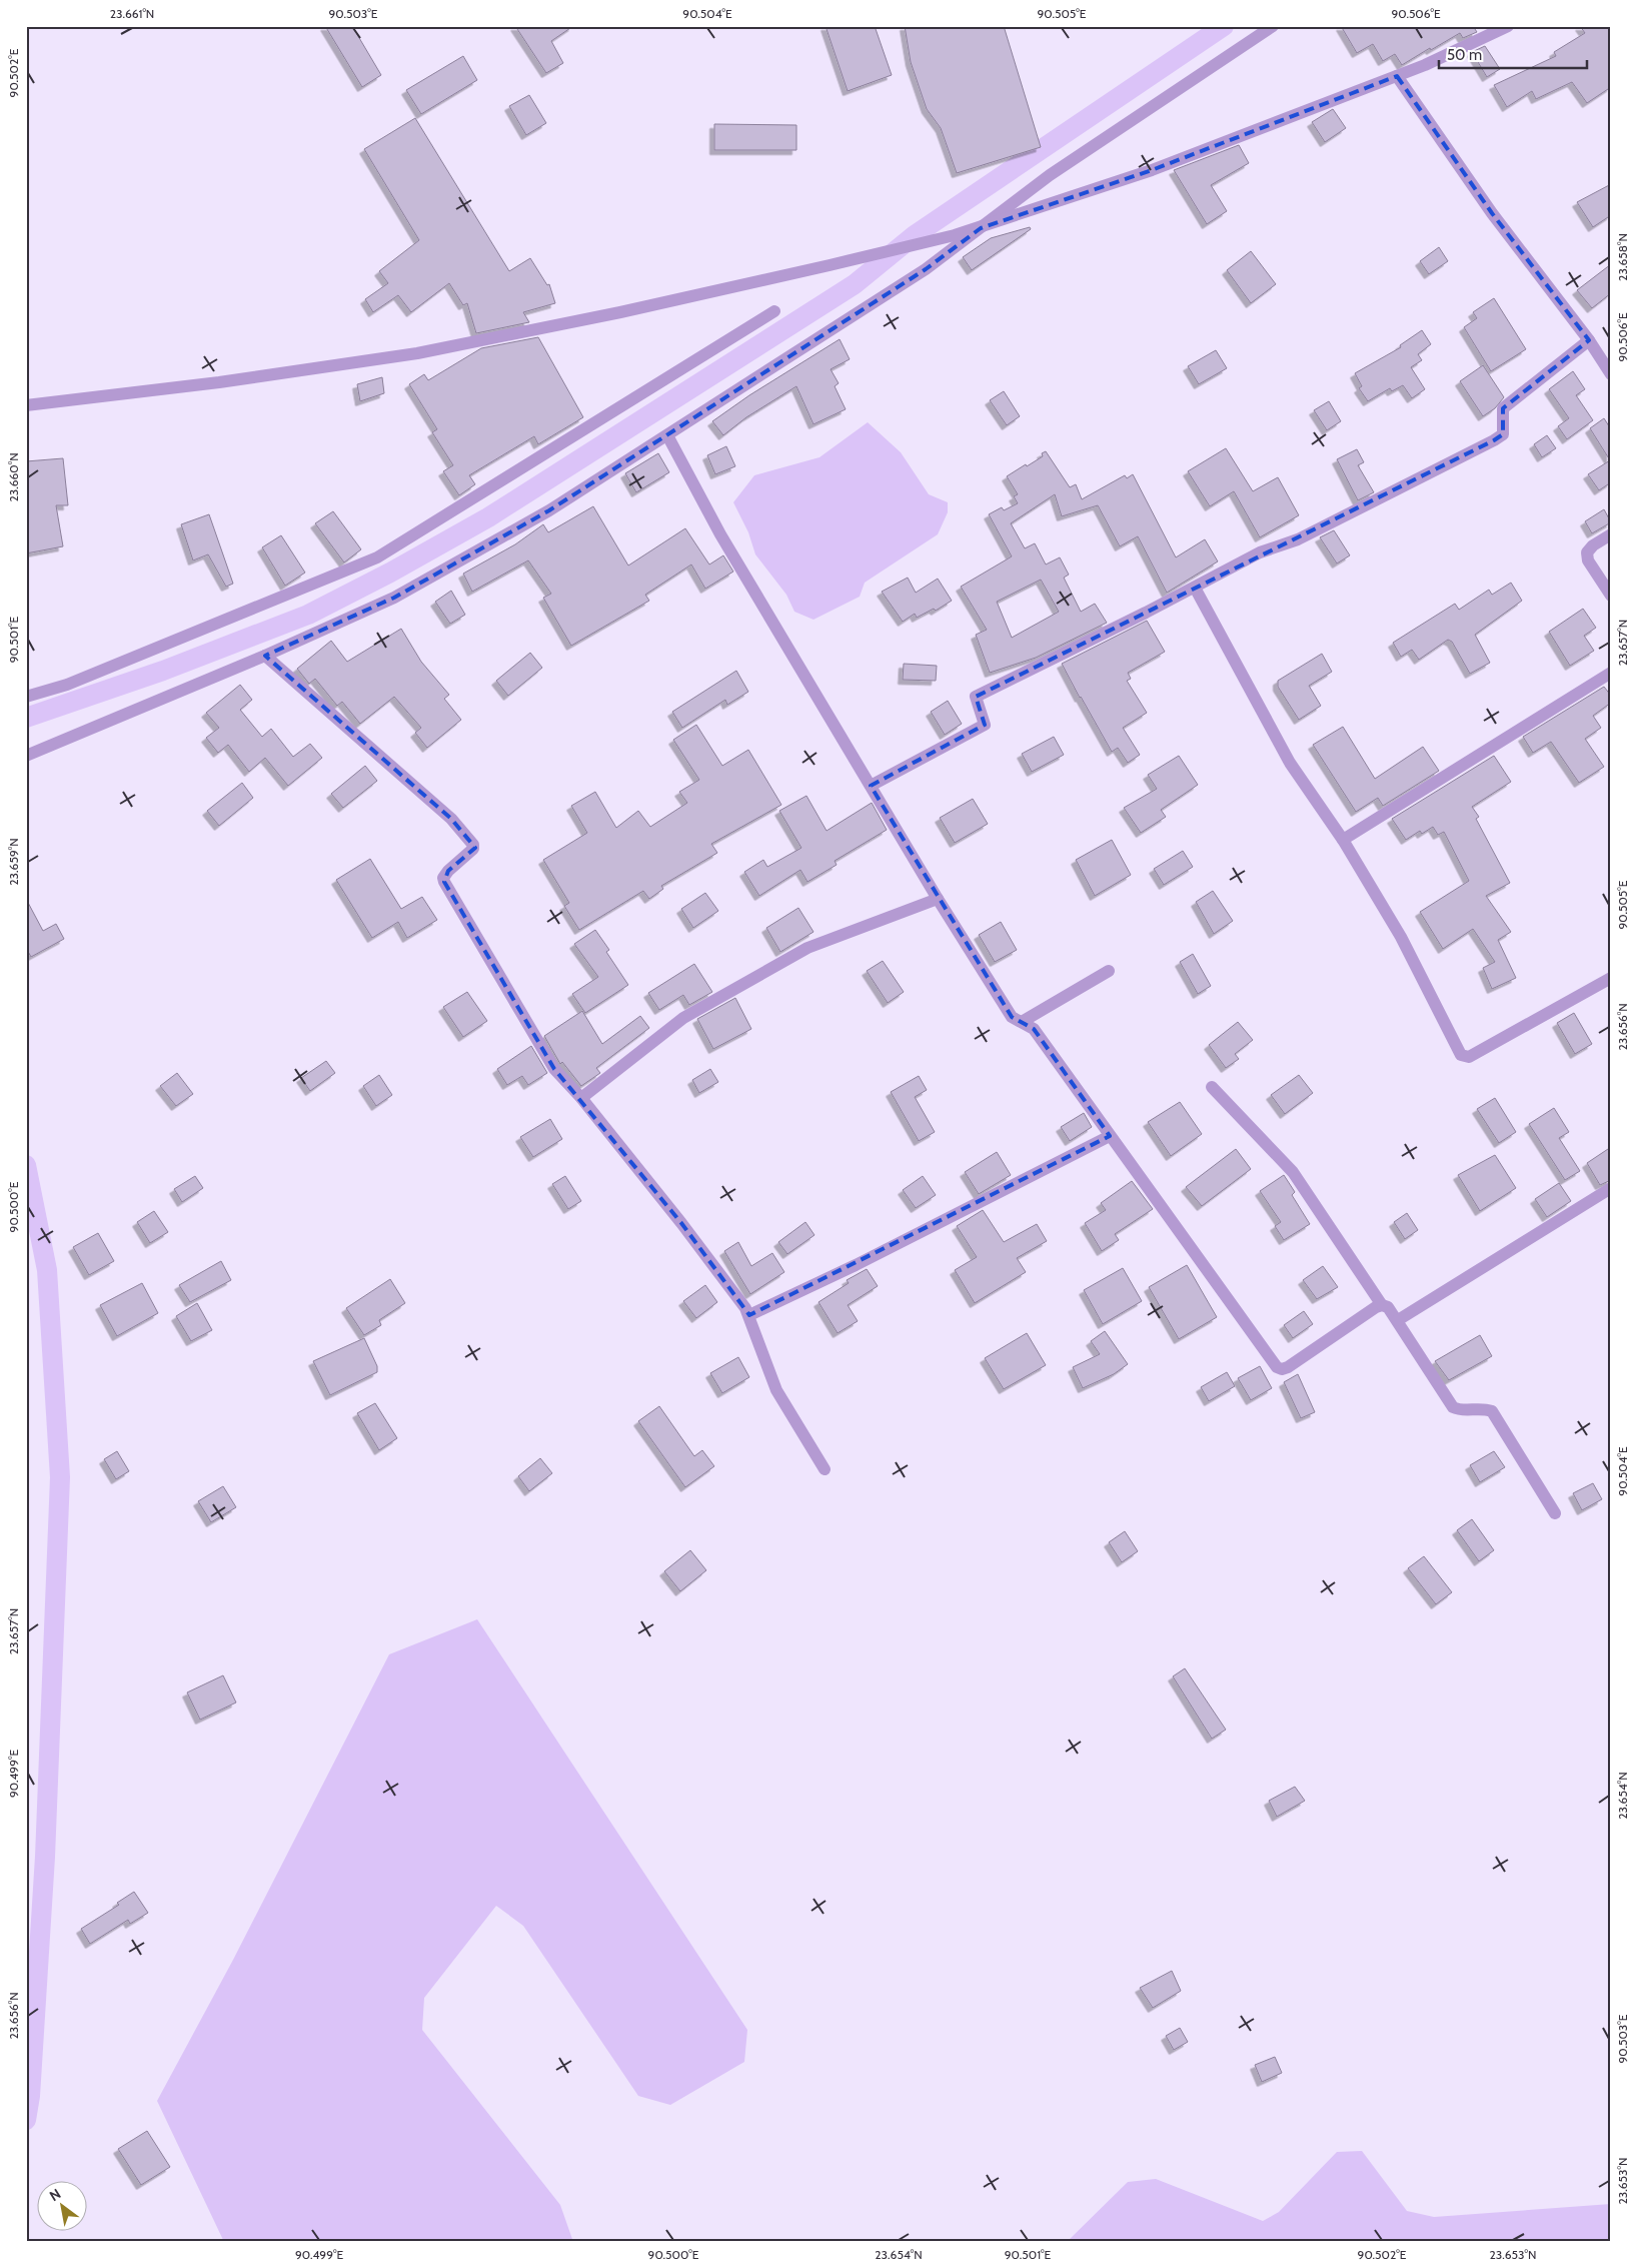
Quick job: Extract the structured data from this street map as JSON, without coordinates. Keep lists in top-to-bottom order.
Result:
{
  "scale_bar": "50 m",
  "north": "top left",
  "coordinates": [
    "23.661°N",
    "90.503°E",
    "90.504°E",
    "90.505°E",
    "90.506°E",
    "90.502°E",
    "23.658°N",
    "23.660°N",
    "90.501°E",
    "23.657°N",
    "23.659°N",
    "23.656°N",
    "90.500°E",
    "90.499°E",
    "23.654°N",
    "23.653°N"
  ]
}
